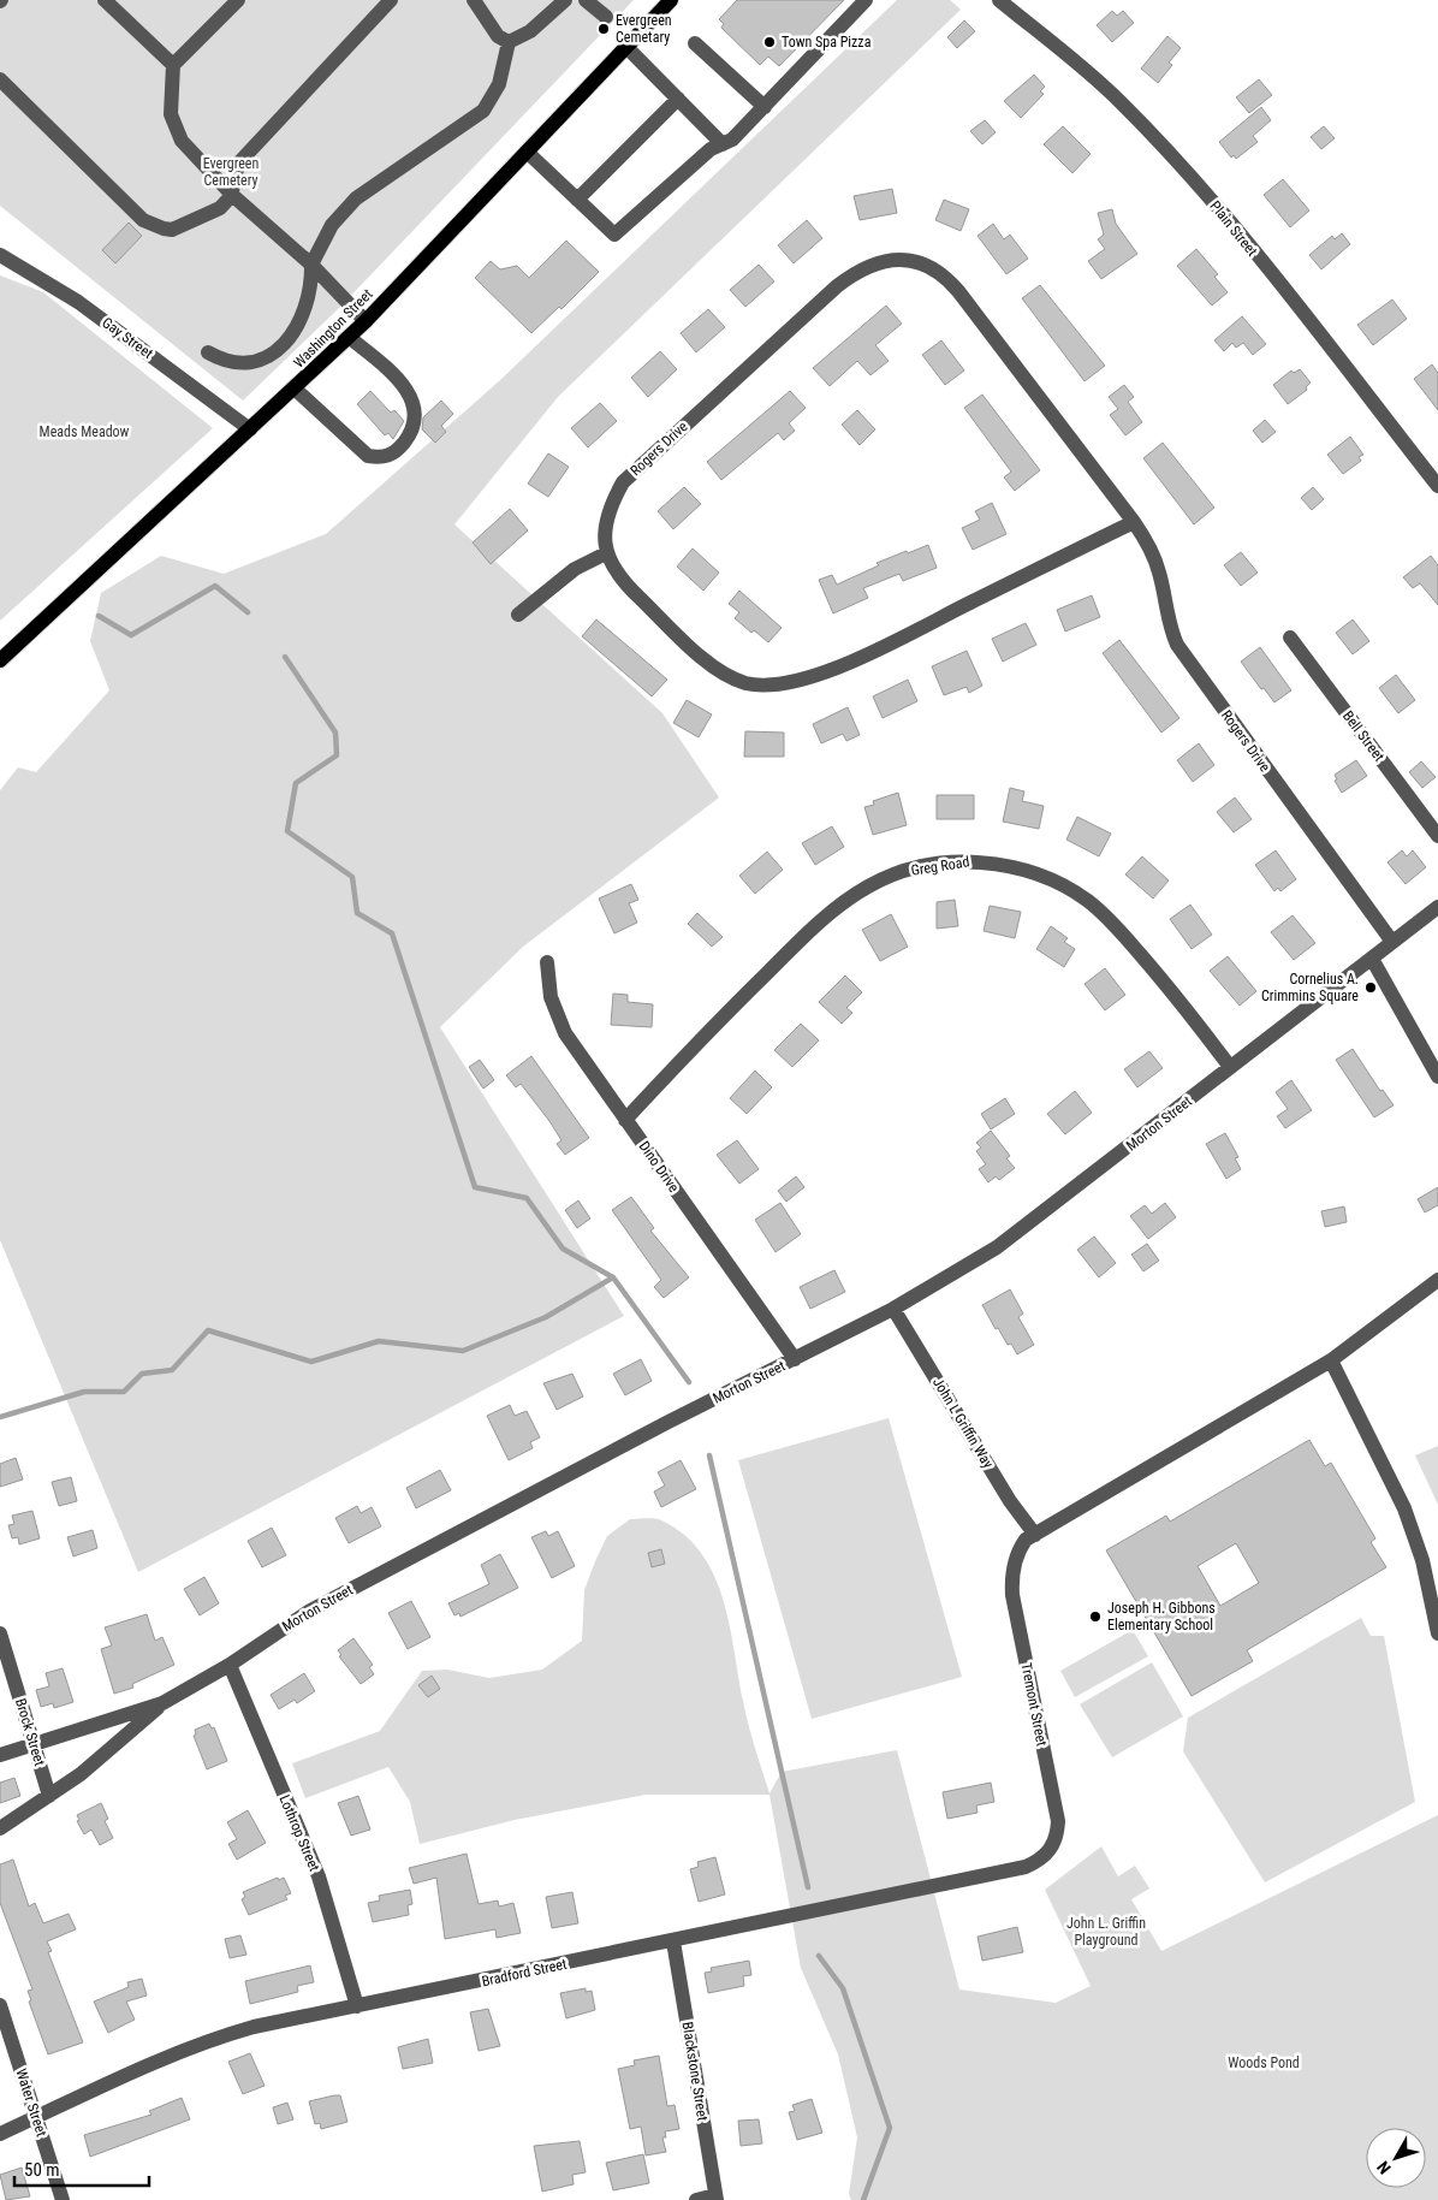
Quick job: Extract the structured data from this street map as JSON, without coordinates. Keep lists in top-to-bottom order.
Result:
{
  "streets": {
    "main road": ["Washington Street"],
    "street": [
      "Plain Street",
      "Gay Street",
      "Rogers Drive",
      "Bell Street",
      "Greg Road",
      "Morton Street",
      "Dino Drive",
      "John L Griffin Way",
      "Tremont Street",
      "Brock Street",
      "Lothrop Street",
      "Bradford Street",
      "Blackstone Street",
      "Water Street"
    ]
  },
  "crossings": [
    ["Washington Street", "Gay Street"],
    ["Rogers Drive", "Morton Street"],
    ["Greg Road", "Morton Street"],
    ["Greg Road", "Dino Drive"],
    ["Morton Street", "Dino Drive"],
    ["Morton Street", "John L Griffin Way"],
    ["Morton Street", "Brock Street"],
    ["Morton Street", "Lothrop Street"],
    ["John L Griffin Way", "Tremont Street"],
    ["Tremont Street", "Bradford Street"],
    ["Lothrop Street", "Bradford Street"],
    ["Bradford Street", "Blackstone Street"],
    ["Bradford Street", "Water Street"]
  ],
  "parks": [
    "Evergreen Cemetery",
    "Meads Meadow",
    "John L. Griffin Playground",
    "Woods Pond"
  ],
  "places": [
    "Evergreen Cemetary",
    "Town Spa Pizza",
    "Cornelius A. Crimmins Square",
    "Joseph H. Gibbons Elementary School"
  ],
  "scale_bar": "50 m",
  "north": "bottom left"
}
